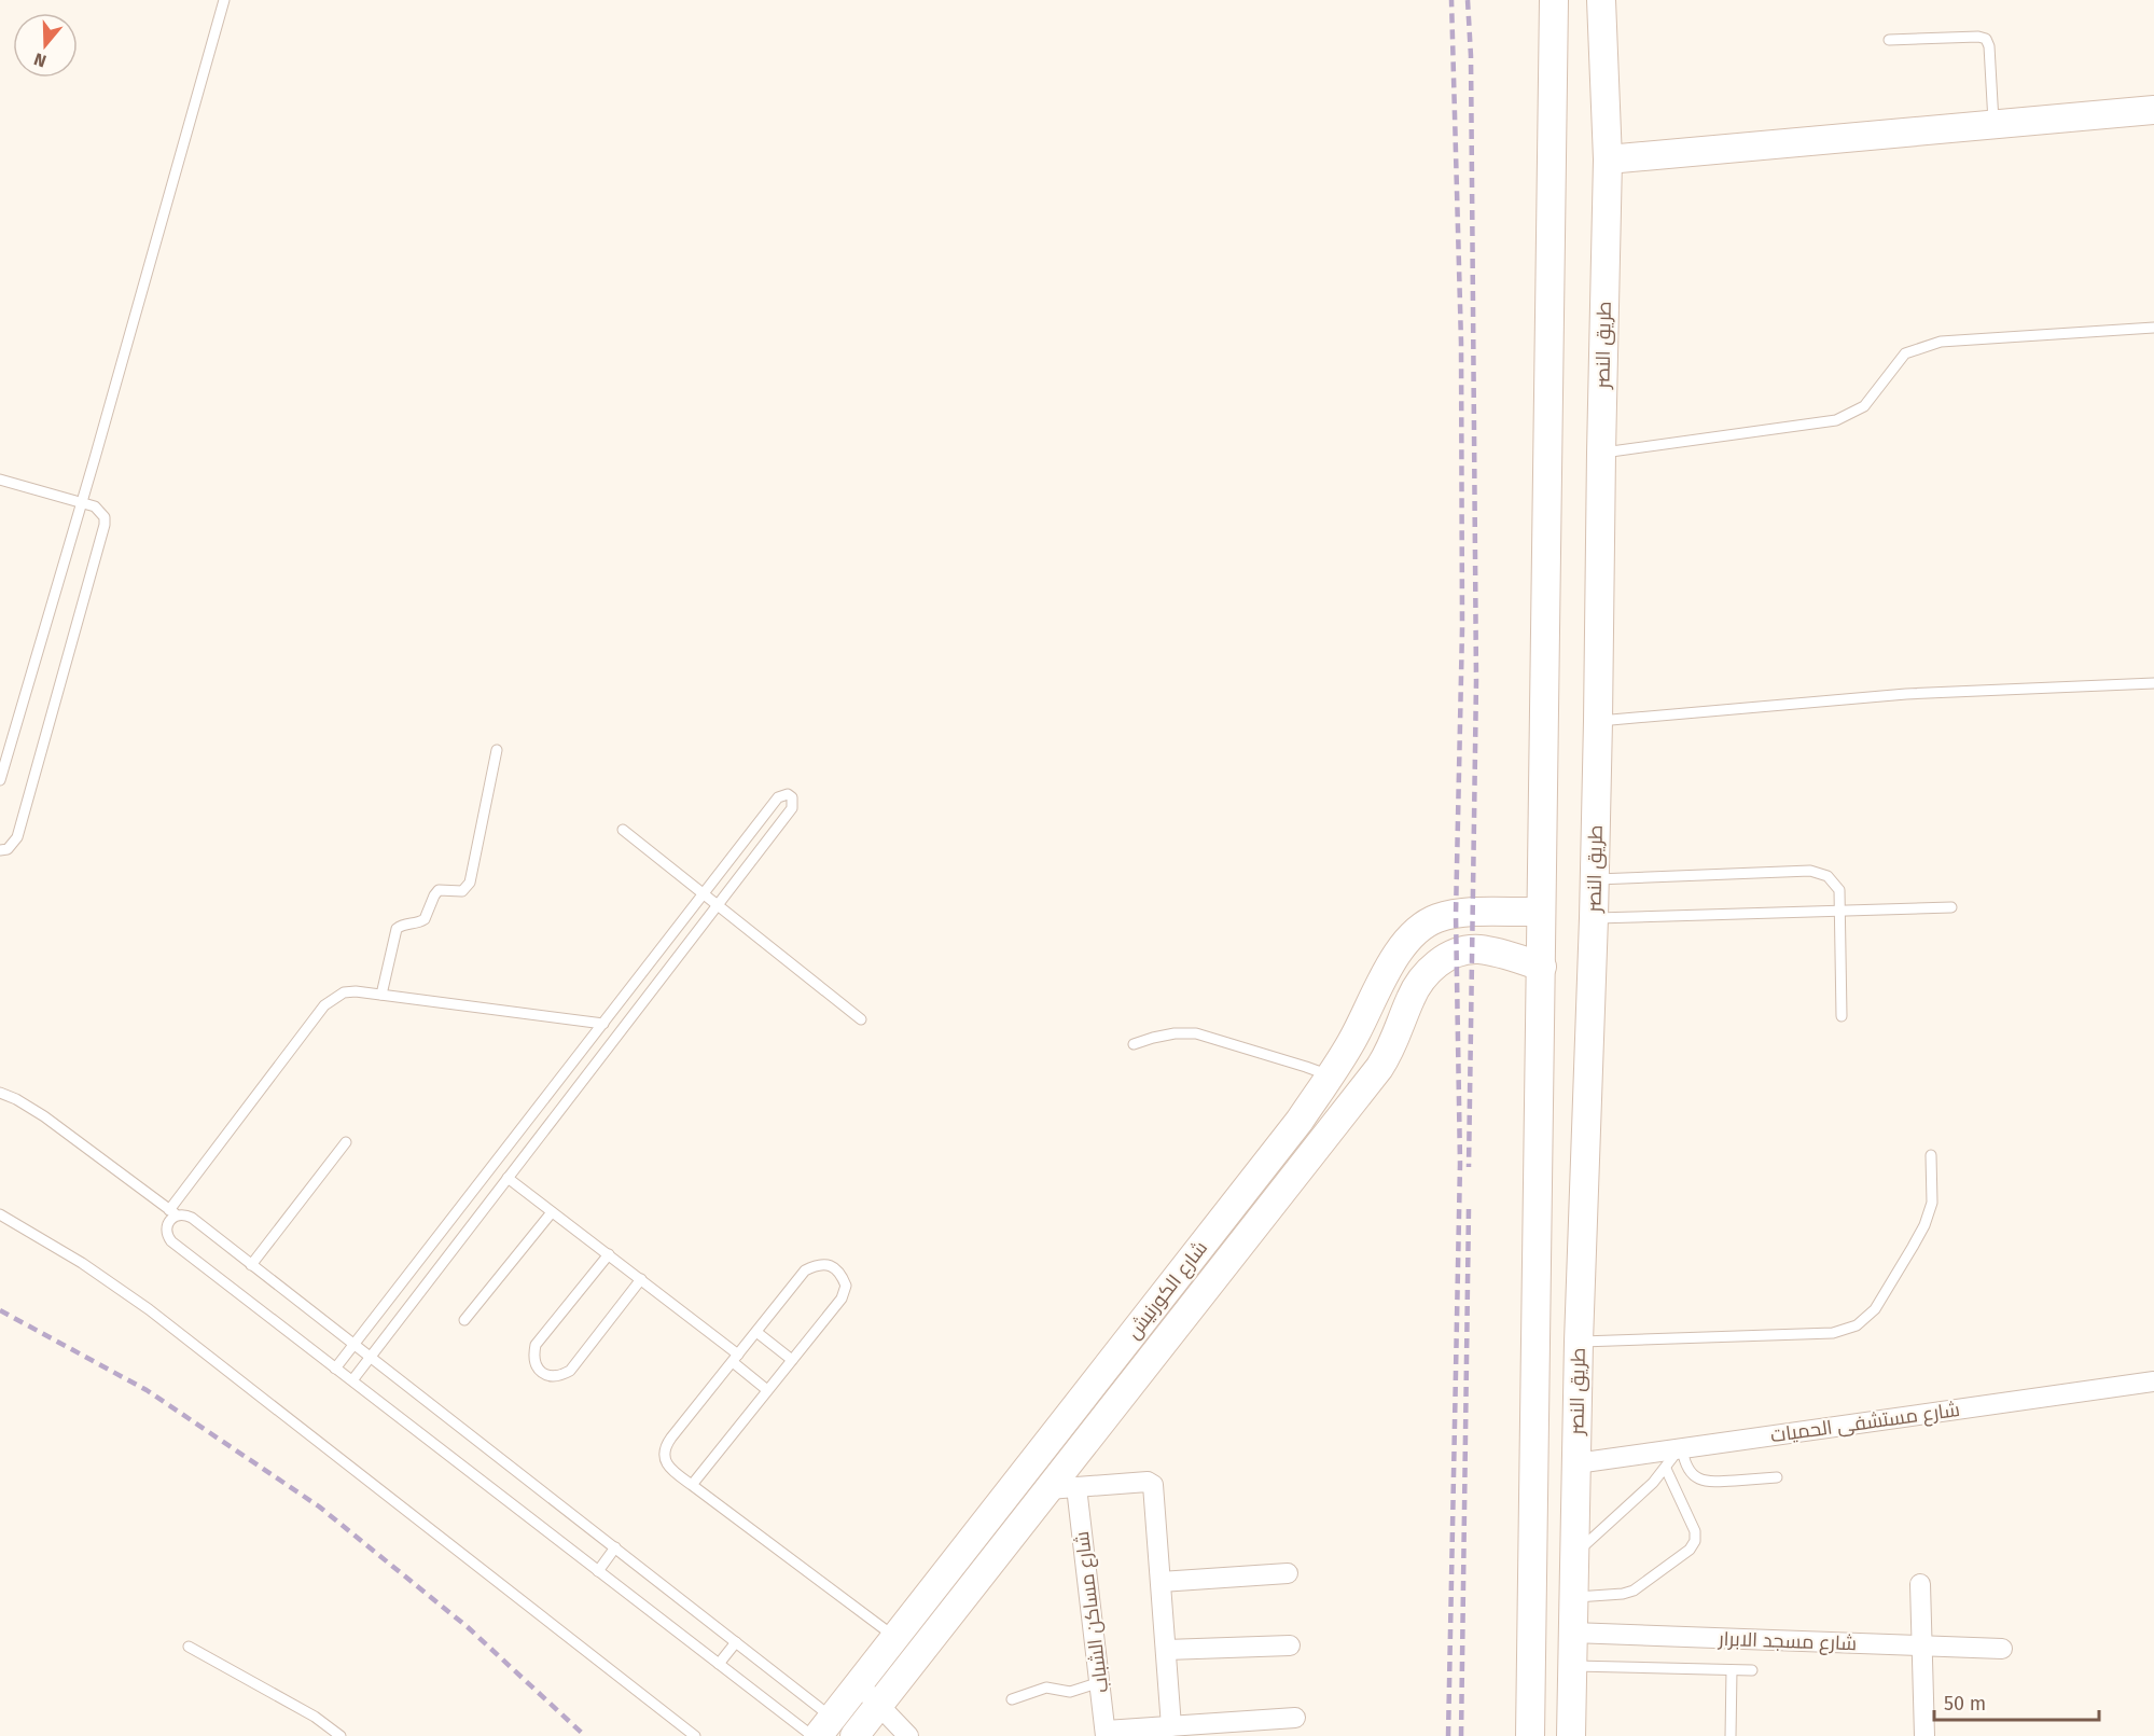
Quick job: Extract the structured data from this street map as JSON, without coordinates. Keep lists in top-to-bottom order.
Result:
{
  "streets": {
    "main road": ["طريق النصر", "شارع الكورنيش"],
    "street": ["شارع مستشفى الحميات", "شارع مساكن الشباب", "شارع مسجد الابرار"]
  },
  "crossings": [
    ["طريق النصر", "شارع مستشفى الحميات"],
    ["طريق النصر", "شارع مسجد الابرار"]
  ],
  "scale_bar": "50 m",
  "north": "bottom"
}
